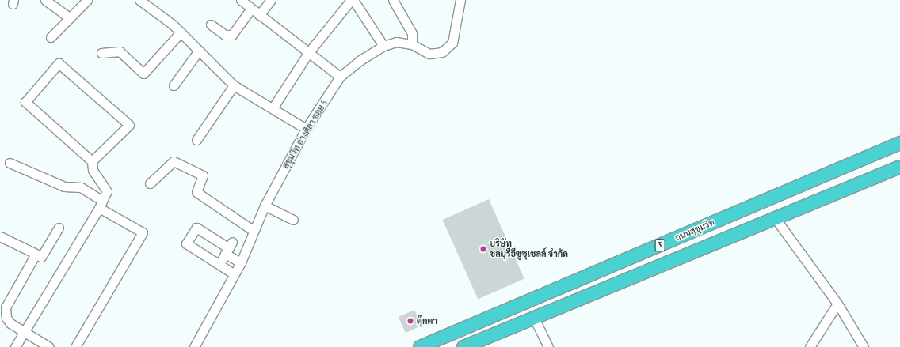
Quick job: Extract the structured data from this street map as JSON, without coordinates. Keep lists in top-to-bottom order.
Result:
{
  "streets": {
    "highway": ["ถนนสุขุมวิท", "3"],
    "street": ["สุขุมวิท อ่างศิลา ซอย 5"]
  },
  "places": ["บริษัท ชลบุรีอีซูซุเชลล์ จำกัด", "ตุ๊กตา"]
}
